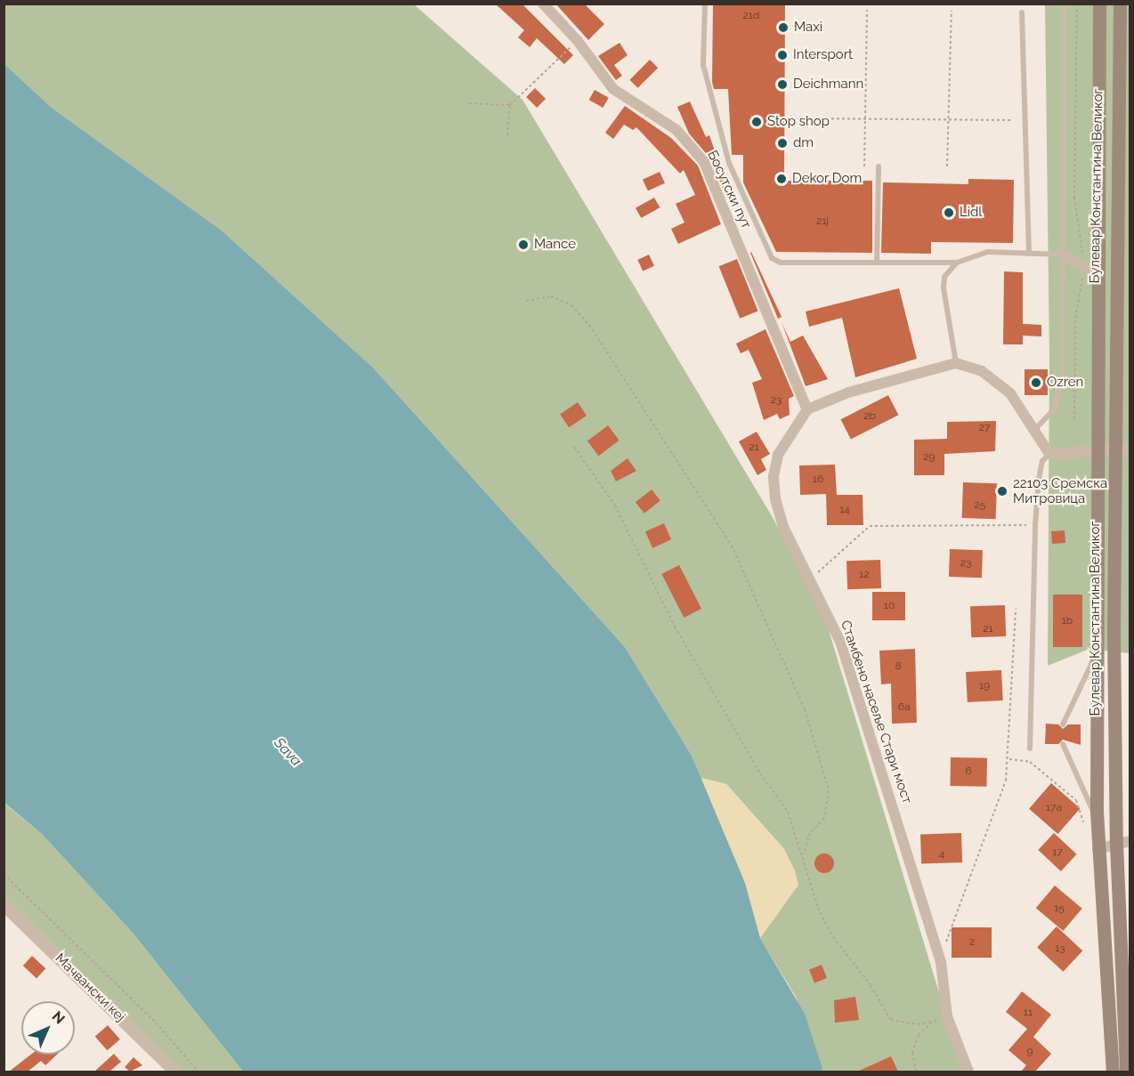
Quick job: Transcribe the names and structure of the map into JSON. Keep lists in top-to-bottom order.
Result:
{
  "streets": {
    "main road": ["Булевар Константина Великог"],
    "street": ["Босутски пут", "Стамбено насеље Стари мост", "Мачвански кеј"]
  },
  "crossings": [
    ["Босутски пут", "Стамбено насеље Стари мост"]
  ],
  "water": ["Sava"],
  "places": [
    "Maxi",
    "Intersport",
    "Deichmann",
    "Stop shop",
    "dm",
    "Dekor Dom",
    "Lidl",
    "Mance",
    "Ozren",
    "22103 Сремска Митровица"
  ],
  "house_numbers": [
    "21d",
    "21j",
    "23",
    "2b",
    "27",
    "21",
    "29",
    "16",
    "25",
    "14",
    "23",
    "12",
    "10",
    "1b",
    "21",
    "8",
    "19",
    "6a",
    "6",
    "17a",
    "17",
    "4",
    "15",
    "2",
    "13",
    "11",
    "9"
  ],
  "north": "top right"
}
